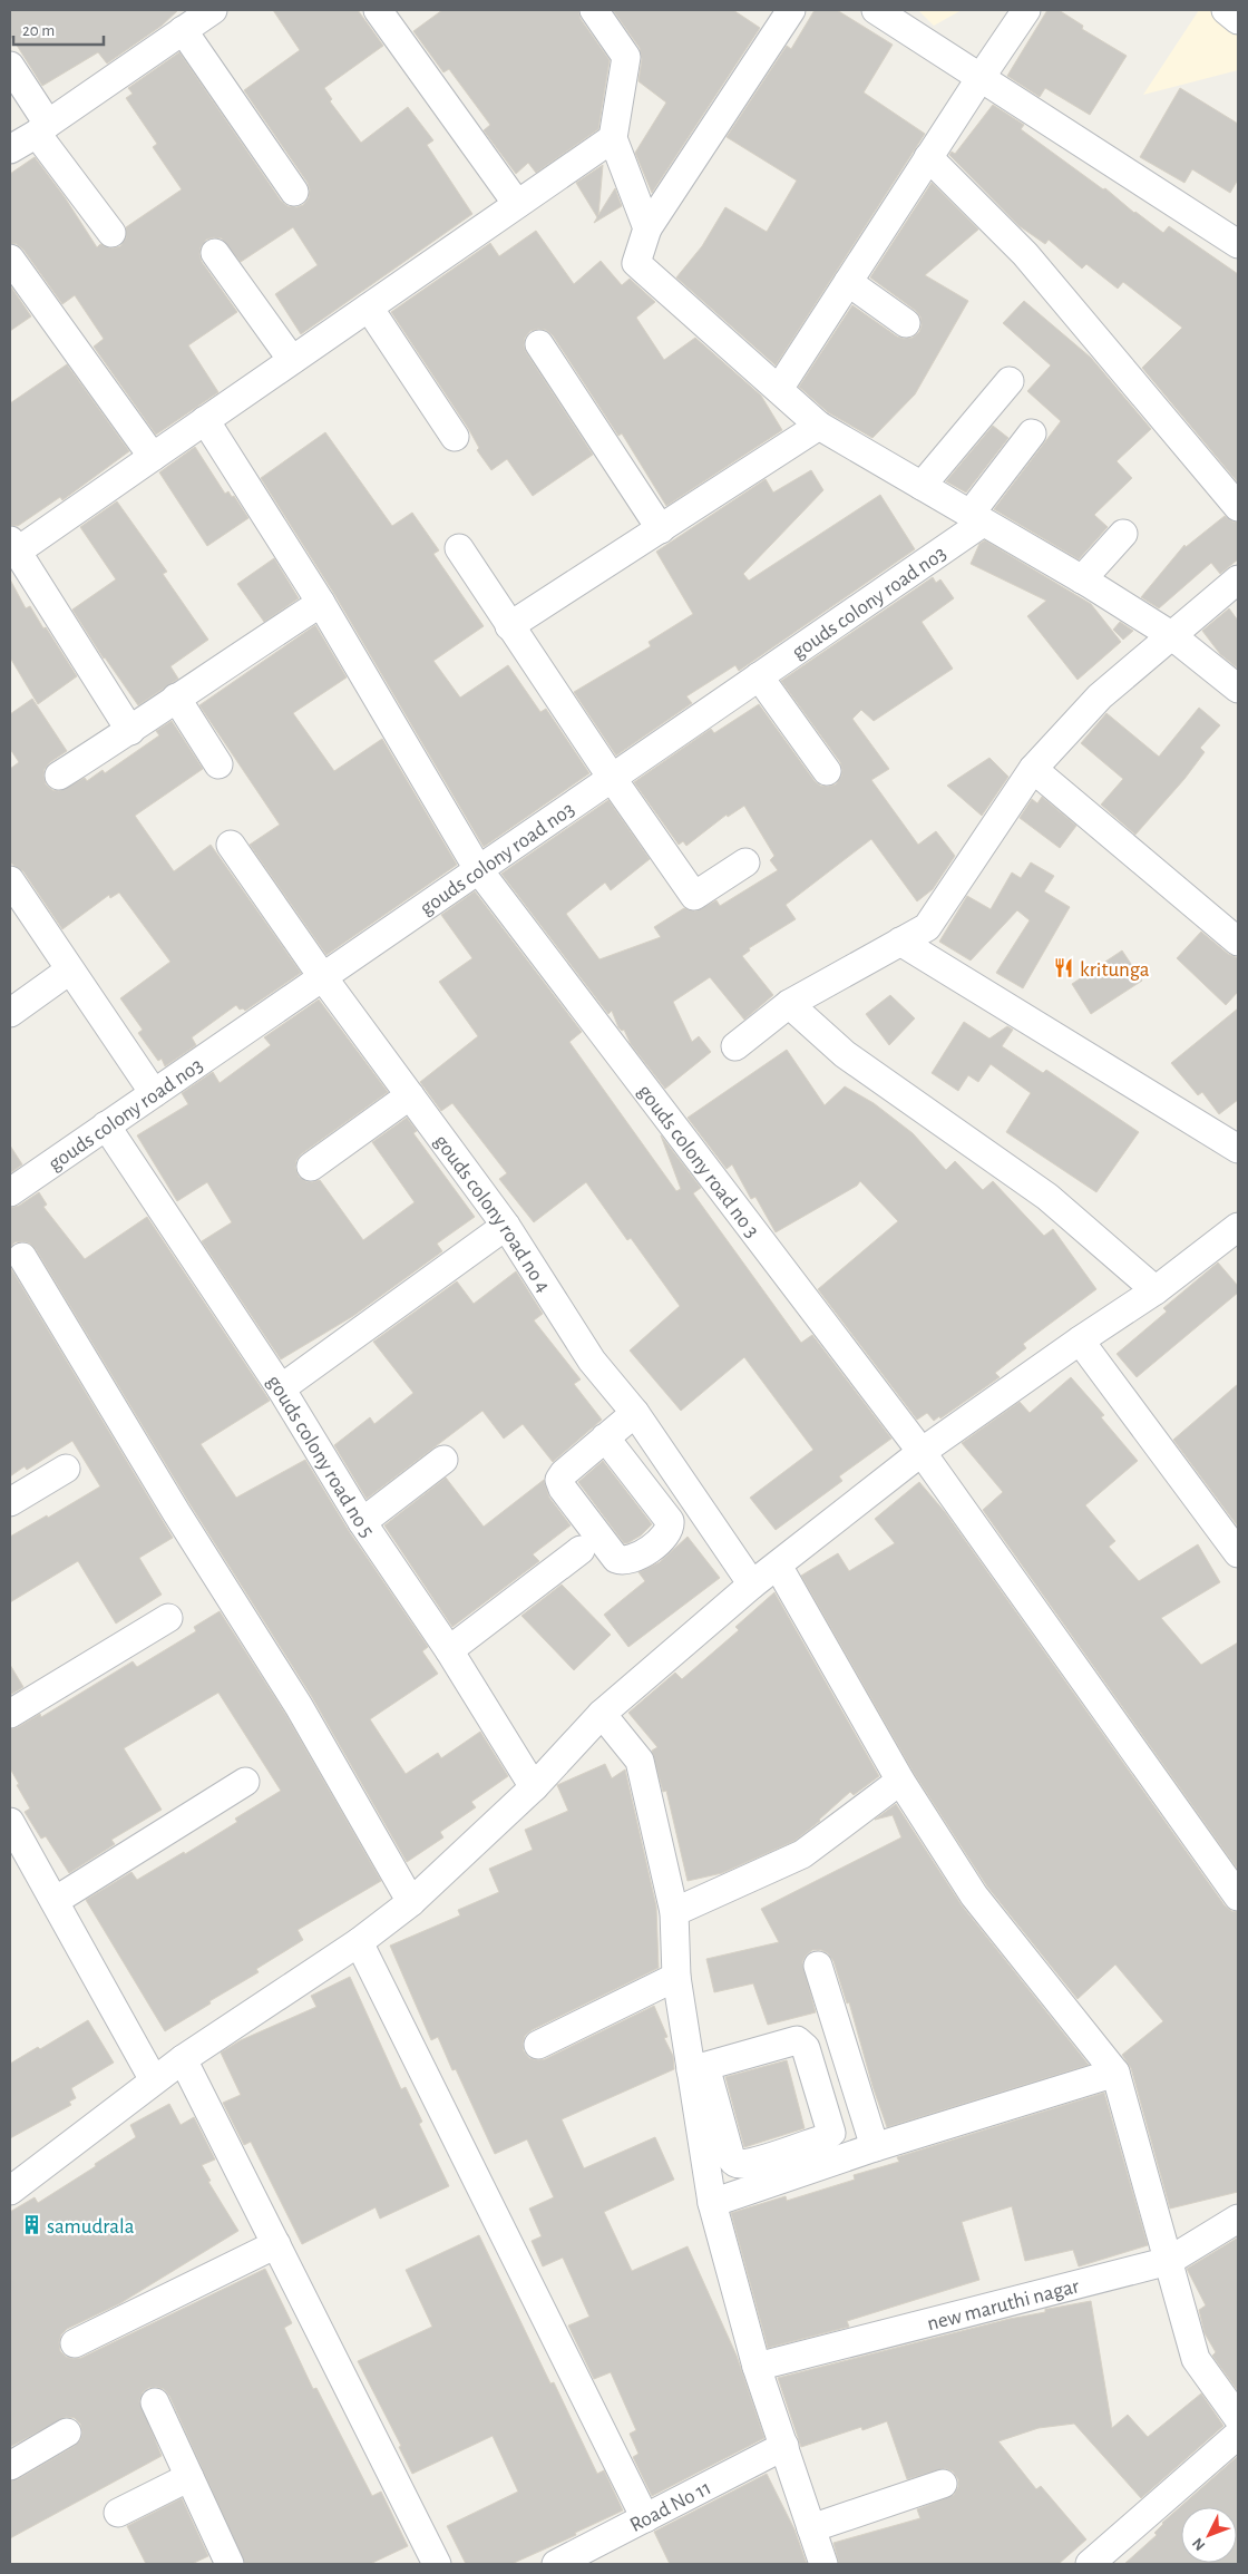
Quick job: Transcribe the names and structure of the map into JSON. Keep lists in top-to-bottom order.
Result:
{
  "streets": {
    "street": [
      "gouds colony road no3",
      "gouds colony road no 3",
      "gouds colony road no 4",
      "gouds colony road no 5",
      "new maruthi nagar",
      "Road No 11"
    ]
  },
  "crossings": [
    ["gouds colony road no3", "gouds colony road no 3"],
    ["gouds colony road no3", "gouds colony road no 4"],
    ["gouds colony road no3", "gouds colony road no 5"]
  ],
  "places": {
    "restaurant": ["kritunga"],
    "building": ["samudrala"]
  },
  "scale_bar": "20 m",
  "north": "bottom left"
}
